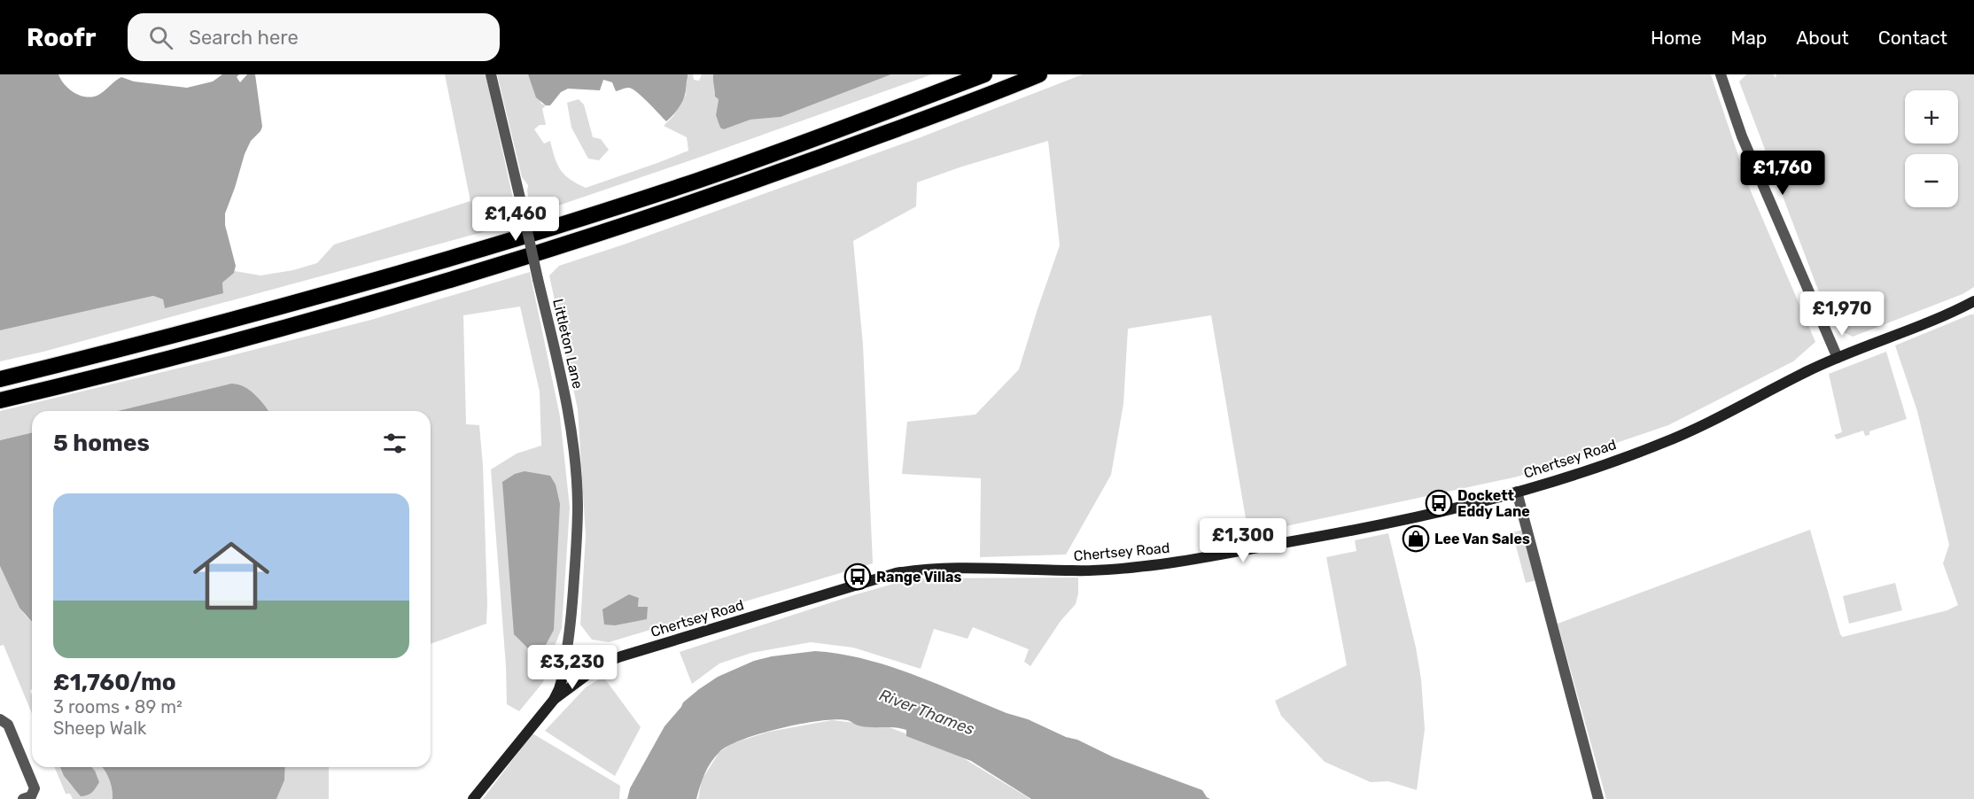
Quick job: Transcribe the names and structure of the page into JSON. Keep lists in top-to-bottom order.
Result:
{
  "streets": {
    "main road": ["Chertsey Road"],
    "street": ["Littleton Lane"]
  },
  "crossings": [
    ["Littleton Lane", "Chertsey Road"]
  ],
  "water": ["River Thames"],
  "places": {
    "bus stop": ["Dockett Eddy Lane", "Range Villas"],
    "shop": ["Lee Van Sales"]
  },
  "page": {
    "header": "Roofr",
    "search": "Search here",
    "nav": [
      "Home",
      "Map",
      "About",
      "Contact"
    ],
    "map_buttons": ["+", "−"],
    "price": [
      "£1,760",
      "£1,460",
      "£1,970",
      "£1,300",
      "£3,230"
    ],
    "heading": "5 homes",
    "list": [
      {
        "name": "£1,760/mo",
        "note": "3 rooms · 89 m² · Sheep Walk"
      }
    ]
  }
}
